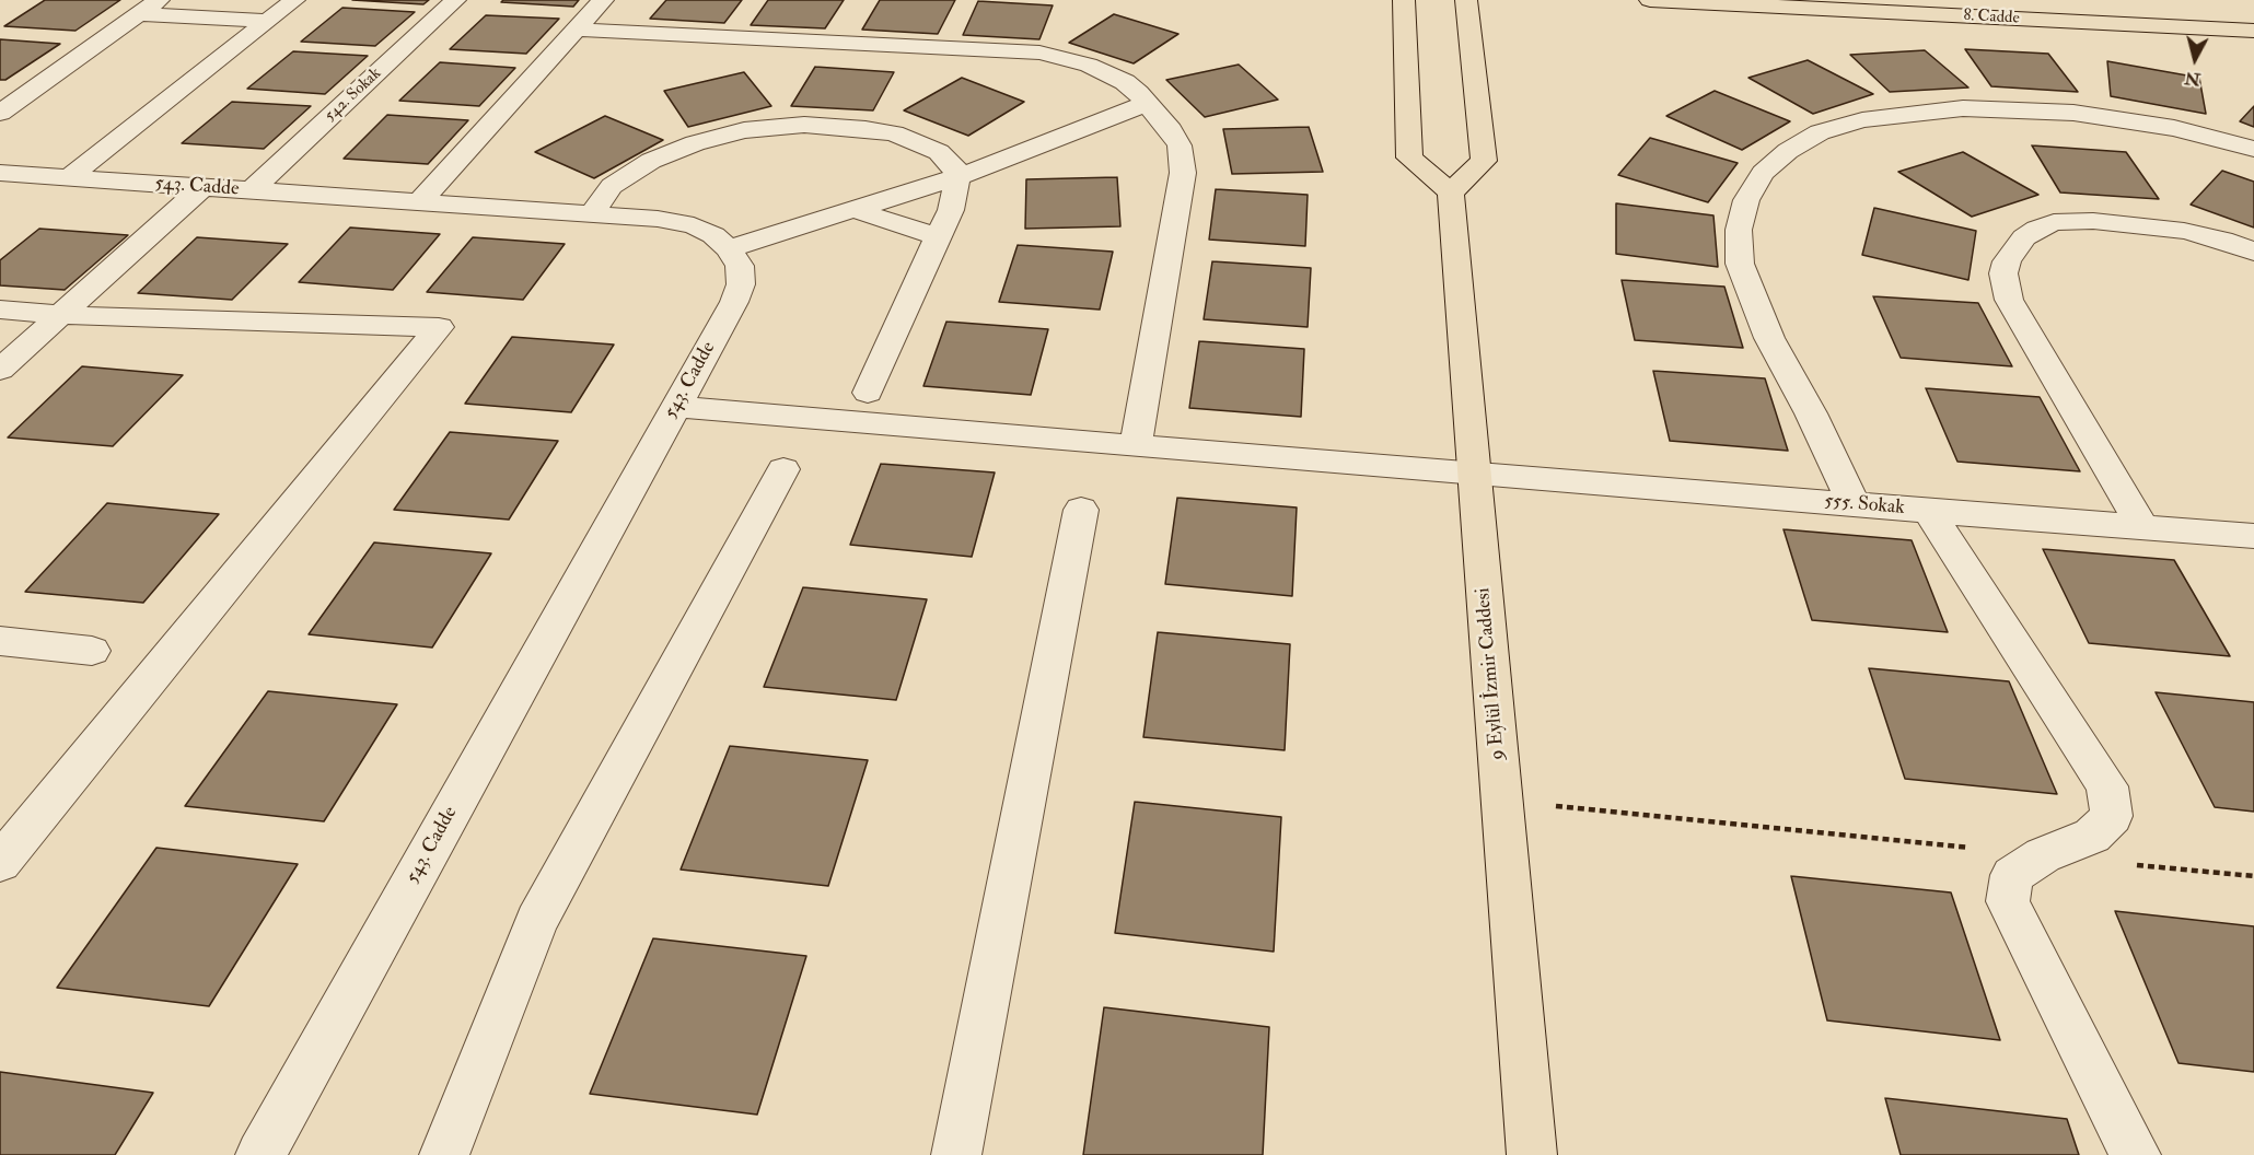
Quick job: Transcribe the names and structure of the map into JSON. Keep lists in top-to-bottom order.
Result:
{
  "streets": {
    "main road": ["8. Cadde", "9 Eylül İzmir Caddesi"],
    "street": ["542. Sokak", "543. Cadde", "555. Sokak"]
  },
  "crossings": [
    ["542. Sokak", "543. Cadde"],
    ["543. Cadde", "555. Sokak"],
    ["555. Sokak", "9 Eylül İzmir Caddesi"]
  ],
  "north": "bottom"
}
